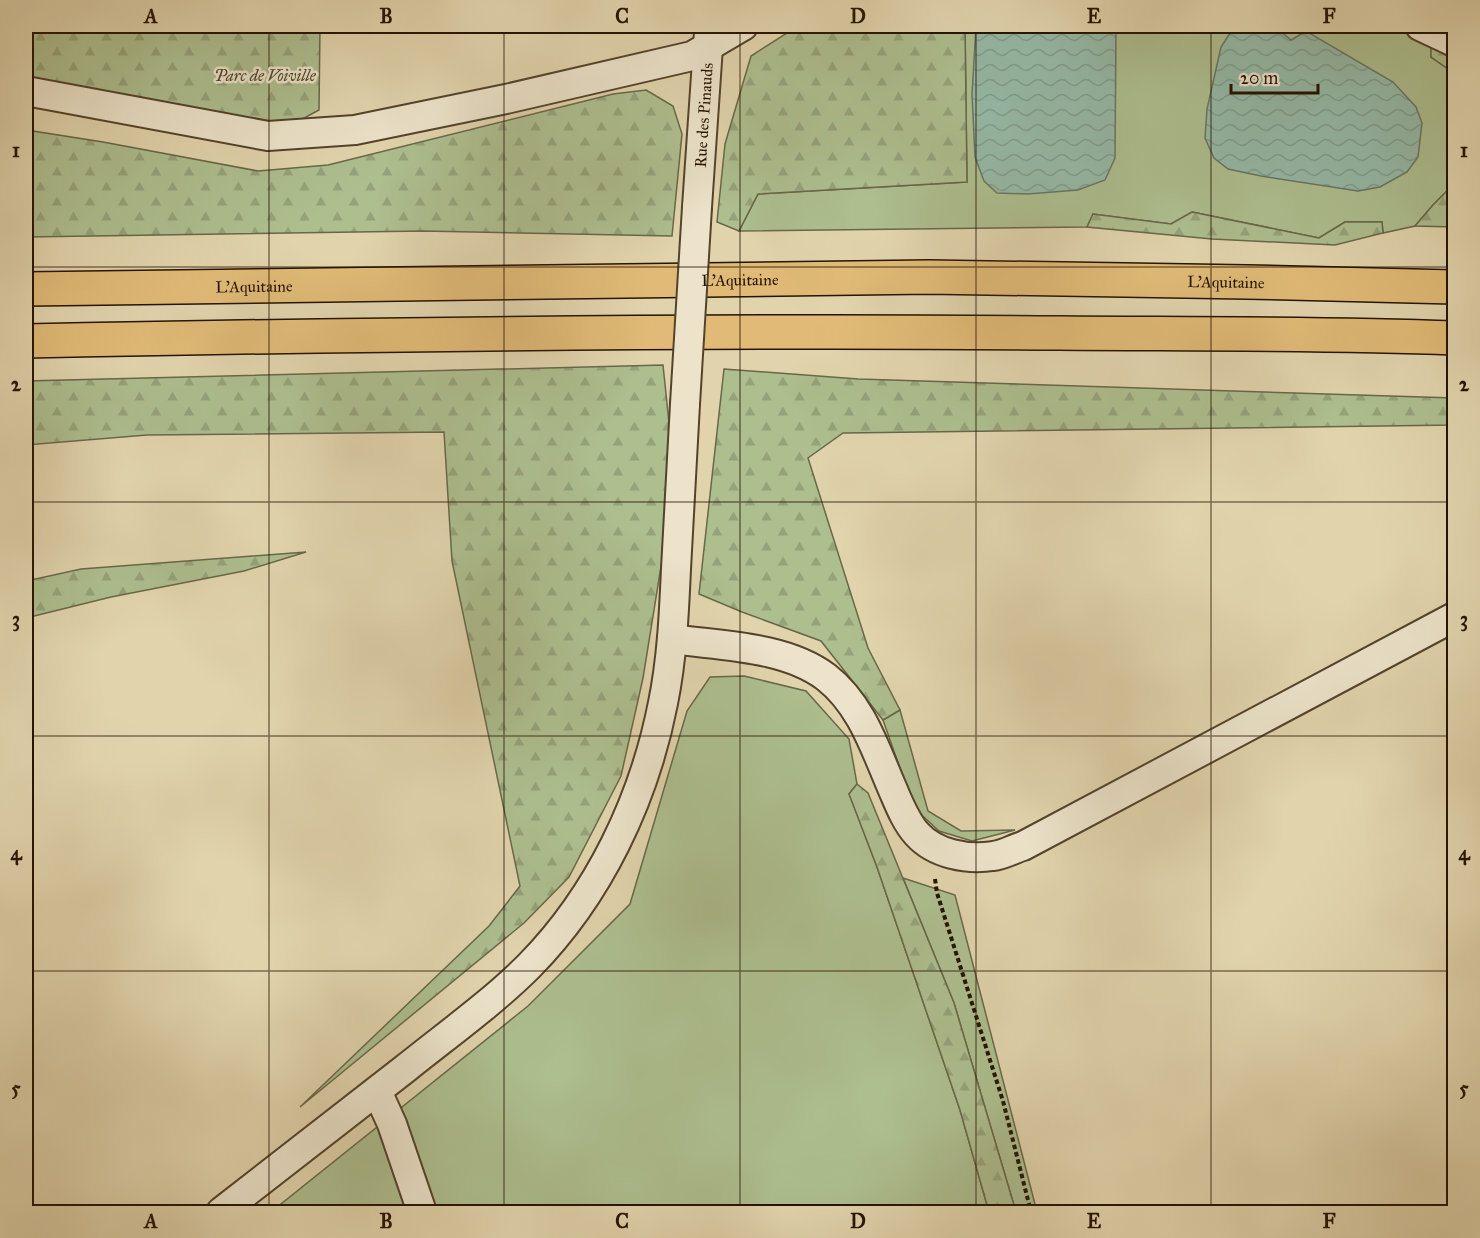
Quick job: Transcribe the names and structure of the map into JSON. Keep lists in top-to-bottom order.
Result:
{
  "streets": {
    "highway": ["L'Aquitaine"],
    "street": ["Rue des Pinauds"]
  },
  "parks": ["Parc de Voiville"],
  "scale_bar": "20 m",
  "grid": {
    "columns": [
      "A",
      "B",
      "C",
      "D",
      "E",
      "F"
    ],
    "rows": [
      "1",
      "2",
      "3",
      "4",
      "5"
    ]
  }
}
